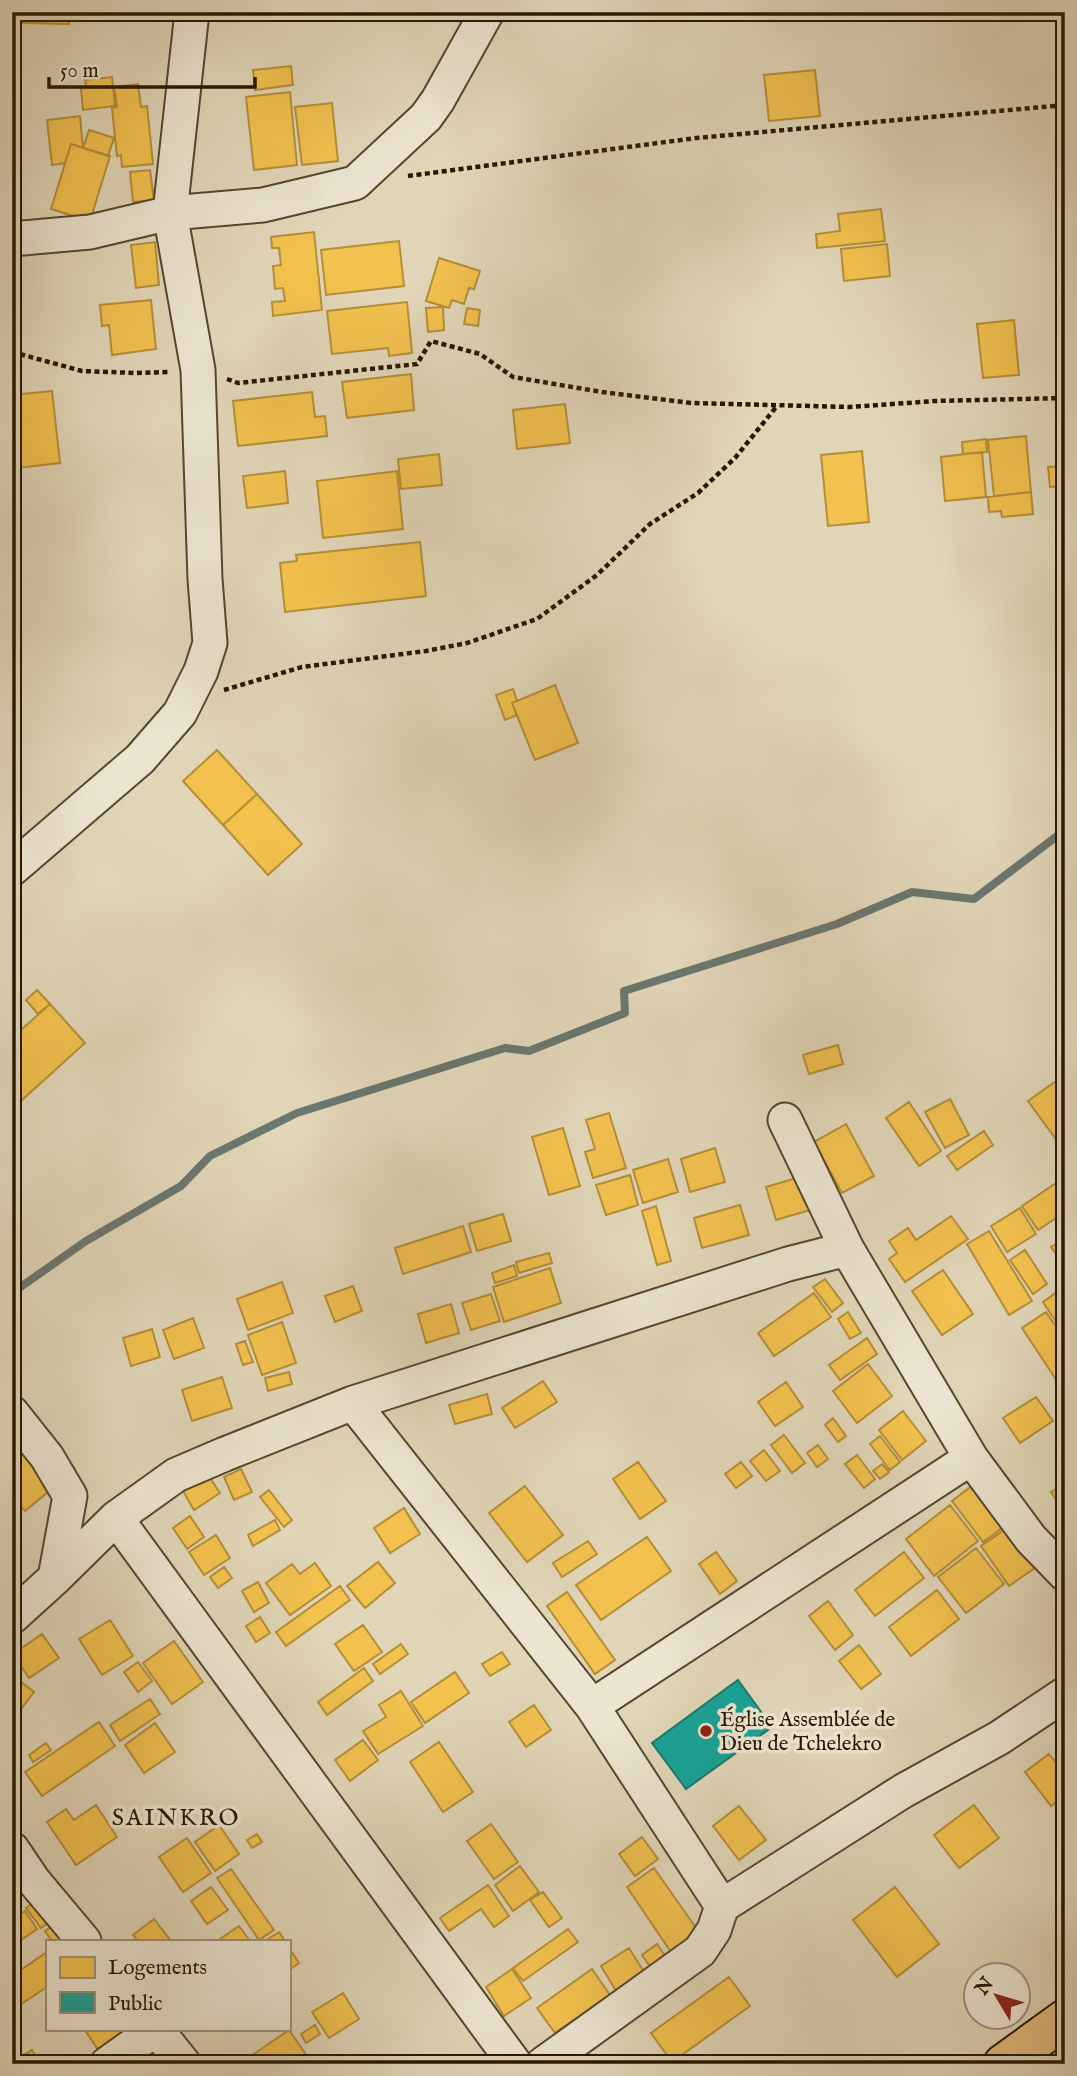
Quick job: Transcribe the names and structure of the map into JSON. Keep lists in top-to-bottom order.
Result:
{
  "districts": ["SAINKRO"],
  "places": ["Église Assemblée de Dieu de Tchelekro"],
  "legend": ["Logements", "Public"],
  "scale_bar": "50 m",
  "north": "top left"
}
